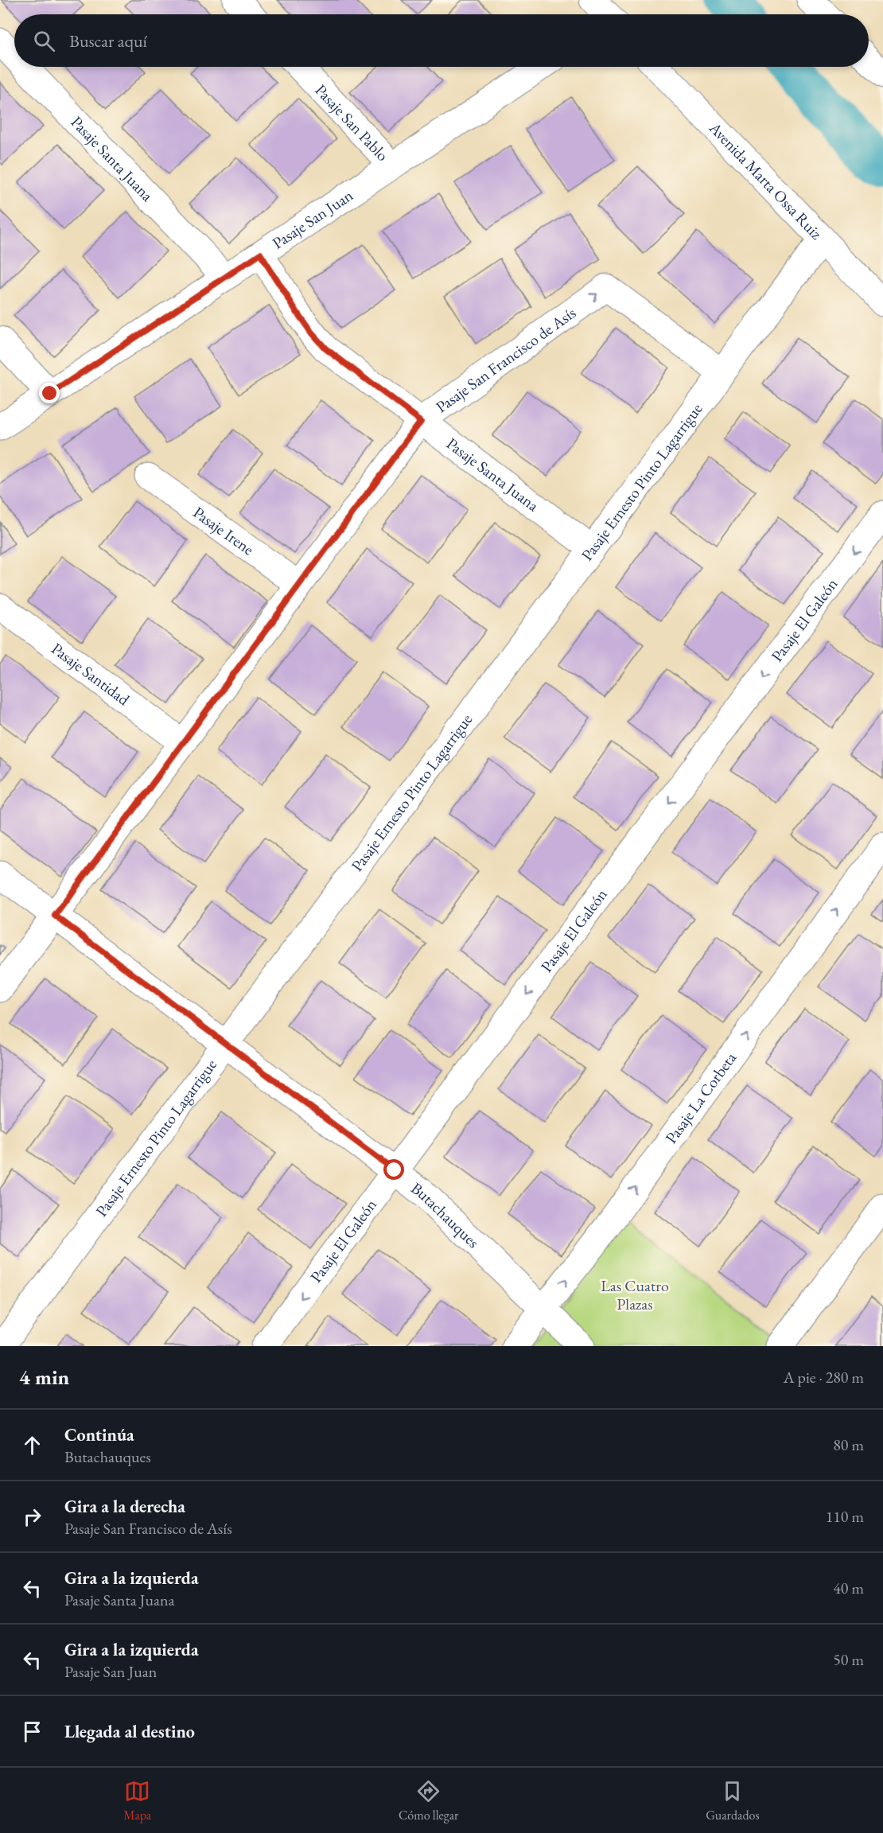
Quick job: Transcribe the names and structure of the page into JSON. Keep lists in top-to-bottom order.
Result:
{
  "streets": {
    "street": [
      "Pasaje San Pablo",
      "Pasaje Santa Juana",
      "Avenida Marta Ossa Ruiz",
      "Pasaje San Juan",
      "Pasaje San Francisco de Asís",
      "Pasaje Ernesto Pinto Lagarrigue",
      "Pasaje Irene",
      "Pasaje El Galeón",
      "Pasaje Santidad",
      "Pasaje La Corbeta",
      "Butachauques"
    ]
  },
  "crossings": [
    ["Pasaje San Pablo", "Pasaje San Juan"],
    ["Pasaje Santa Juana", "Pasaje San Juan"],
    ["Pasaje Santa Juana", "Pasaje San Francisco de Asís"],
    ["Pasaje Santa Juana", "Pasaje Ernesto Pinto Lagarrigue"],
    ["Avenida Marta Ossa Ruiz", "Pasaje Ernesto Pinto Lagarrigue"],
    ["Pasaje San Francisco de Asís", "Pasaje Ernesto Pinto Lagarrigue"],
    ["Pasaje San Francisco de Asís", "Pasaje Irene"],
    ["Pasaje San Francisco de Asís", "Pasaje Santidad"],
    ["Pasaje San Francisco de Asís", "Butachauques"],
    ["Pasaje Ernesto Pinto Lagarrigue", "Butachauques"],
    ["Pasaje El Galeón", "Butachauques"],
    ["Pasaje La Corbeta", "Butachauques"]
  ],
  "one_way": ["Pasaje El Galeón"],
  "parks": ["Las Cuatro Plazas"],
  "page": {
    "search": "Buscar aquí",
    "heading": ["4 min", "A pie · 280 m"],
    "list": [
      ["Continúa", "Butachauques", "80 m"],
      ["Gira a la derecha", "Pasaje San Francisco de Asís", "110 m"],
      ["Gira a la izquierda", "Pasaje Santa Juana", "40 m"],
      ["Gira a la izquierda", "Pasaje San Juan", "50 m"],
      "Llegada al destino"
    ],
    "nav": ["Mapa", "Cómo llegar", "Guardados"]
  }
}
